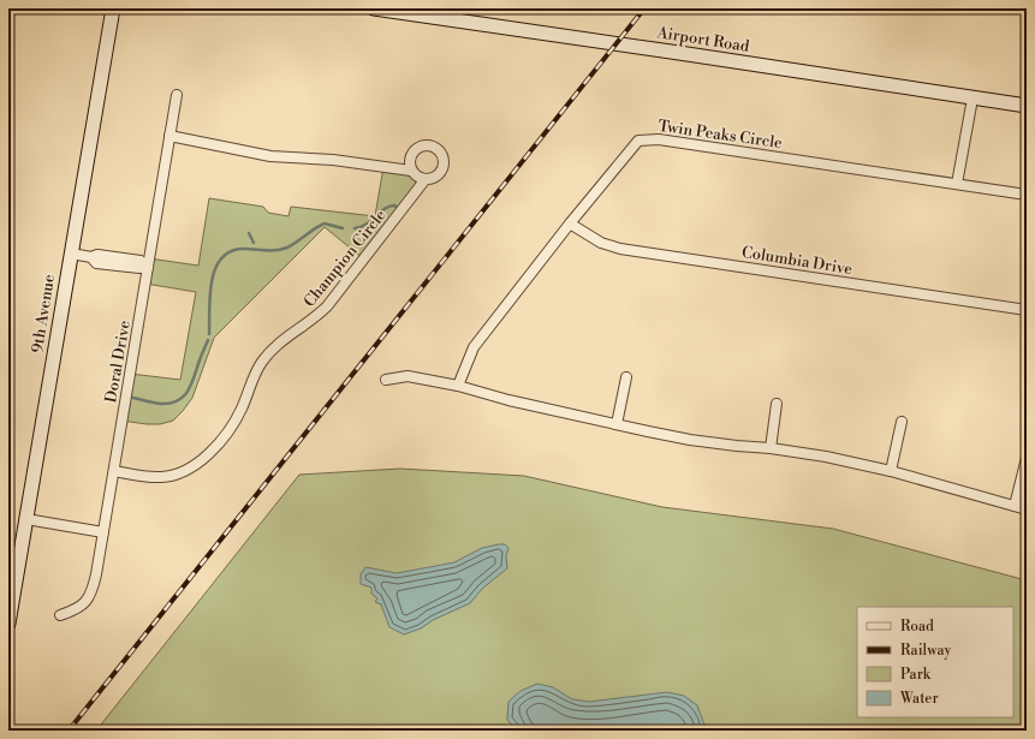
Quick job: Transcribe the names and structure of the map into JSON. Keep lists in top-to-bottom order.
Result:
{
  "streets": {
    "main road": ["Airport Road", "9th Avenue"],
    "street": [
      "Twin Peaks Circle",
      "Champion Circle",
      "Columbia Drive",
      "Doral Drive"
    ]
  },
  "crossings": [
    ["Twin Peaks Circle", "Columbia Drive"],
    ["Champion Circle", "Doral Drive"]
  ],
  "legend": [
    "Road",
    "Railway",
    "Park",
    "Water"
  ]
}
